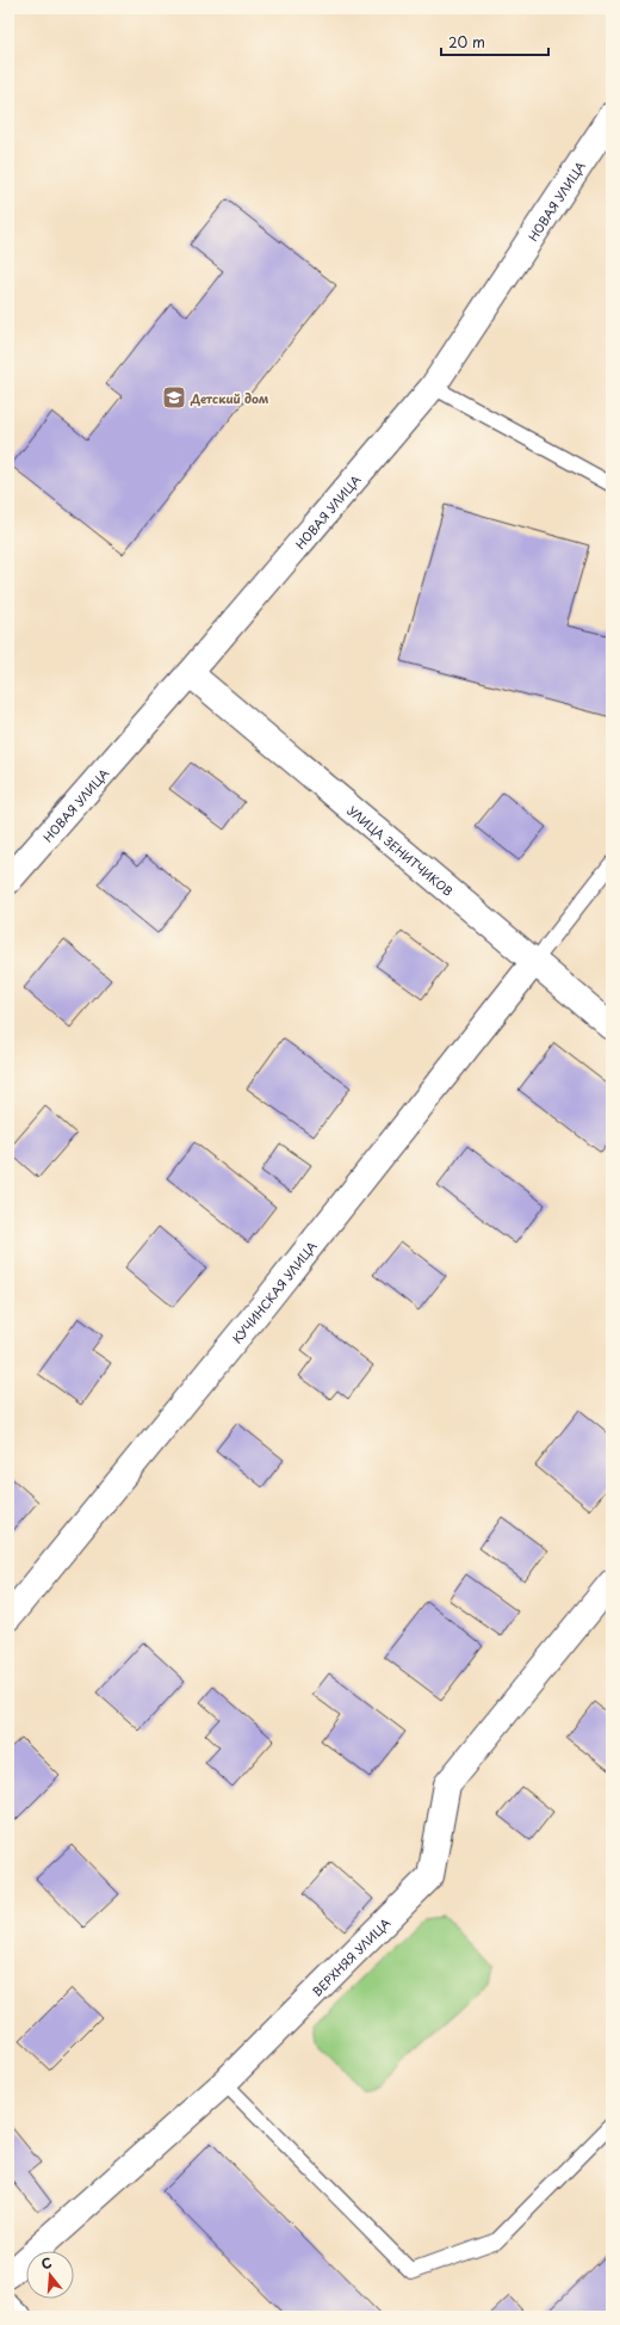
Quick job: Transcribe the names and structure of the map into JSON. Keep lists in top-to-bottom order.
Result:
{
  "streets": {
    "main road": [
      "НОВАЯ УЛИЦА",
      "УЛИЦА ЗЕНИТЧИКОВ",
      "КУЧИНСКАЯ УЛИЦА",
      "ВЕРХНЯЯ УЛИЦА"
    ]
  },
  "crossings": [
    ["НОВАЯ УЛИЦА", "УЛИЦА ЗЕНИТЧИКОВ"],
    ["УЛИЦА ЗЕНИТЧИКОВ", "КУЧИНСКАЯ УЛИЦА"]
  ],
  "places": {
    "school or university": ["Детский дом"]
  },
  "scale_bar": "20 m",
  "north": "top"
}
